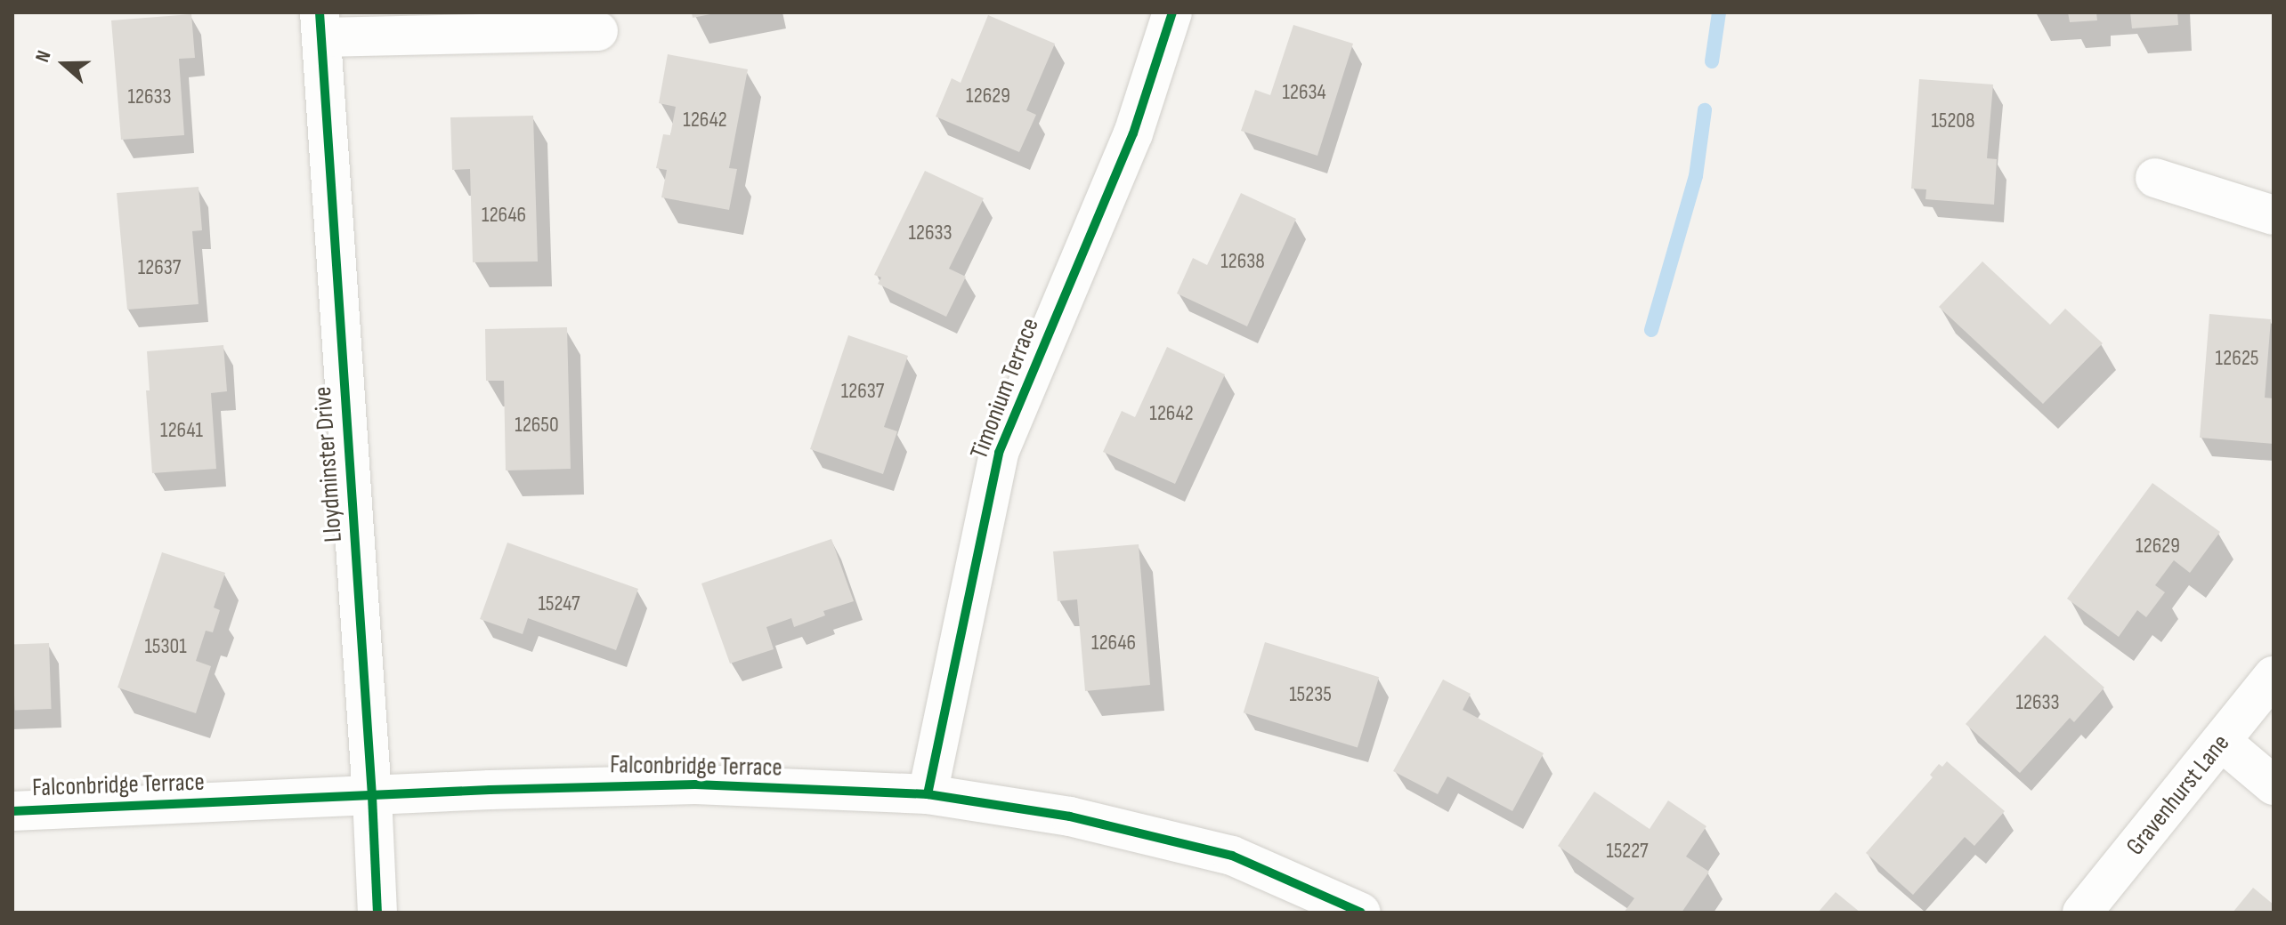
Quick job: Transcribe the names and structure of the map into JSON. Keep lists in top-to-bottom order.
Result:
{
  "streets": {
    "street": [
      "Timonium Terrace",
      "Lloydminster Drive",
      "Falconbridge Terrace",
      "Gravenhurst Lane"
    ]
  },
  "crossings": [
    ["Timonium Terrace", "Falconbridge Terrace"],
    ["Lloydminster Drive", "Falconbridge Terrace"]
  ],
  "house_numbers": [
    "12634",
    "12629",
    "12633",
    "12642",
    "15208",
    "12646",
    "12633",
    "12638",
    "12637",
    "12625",
    "12637",
    "12642",
    "12650",
    "12641",
    "12629",
    "15247",
    "12646",
    "15301",
    "15235",
    "12633",
    "15227"
  ],
  "north": "left"
}
